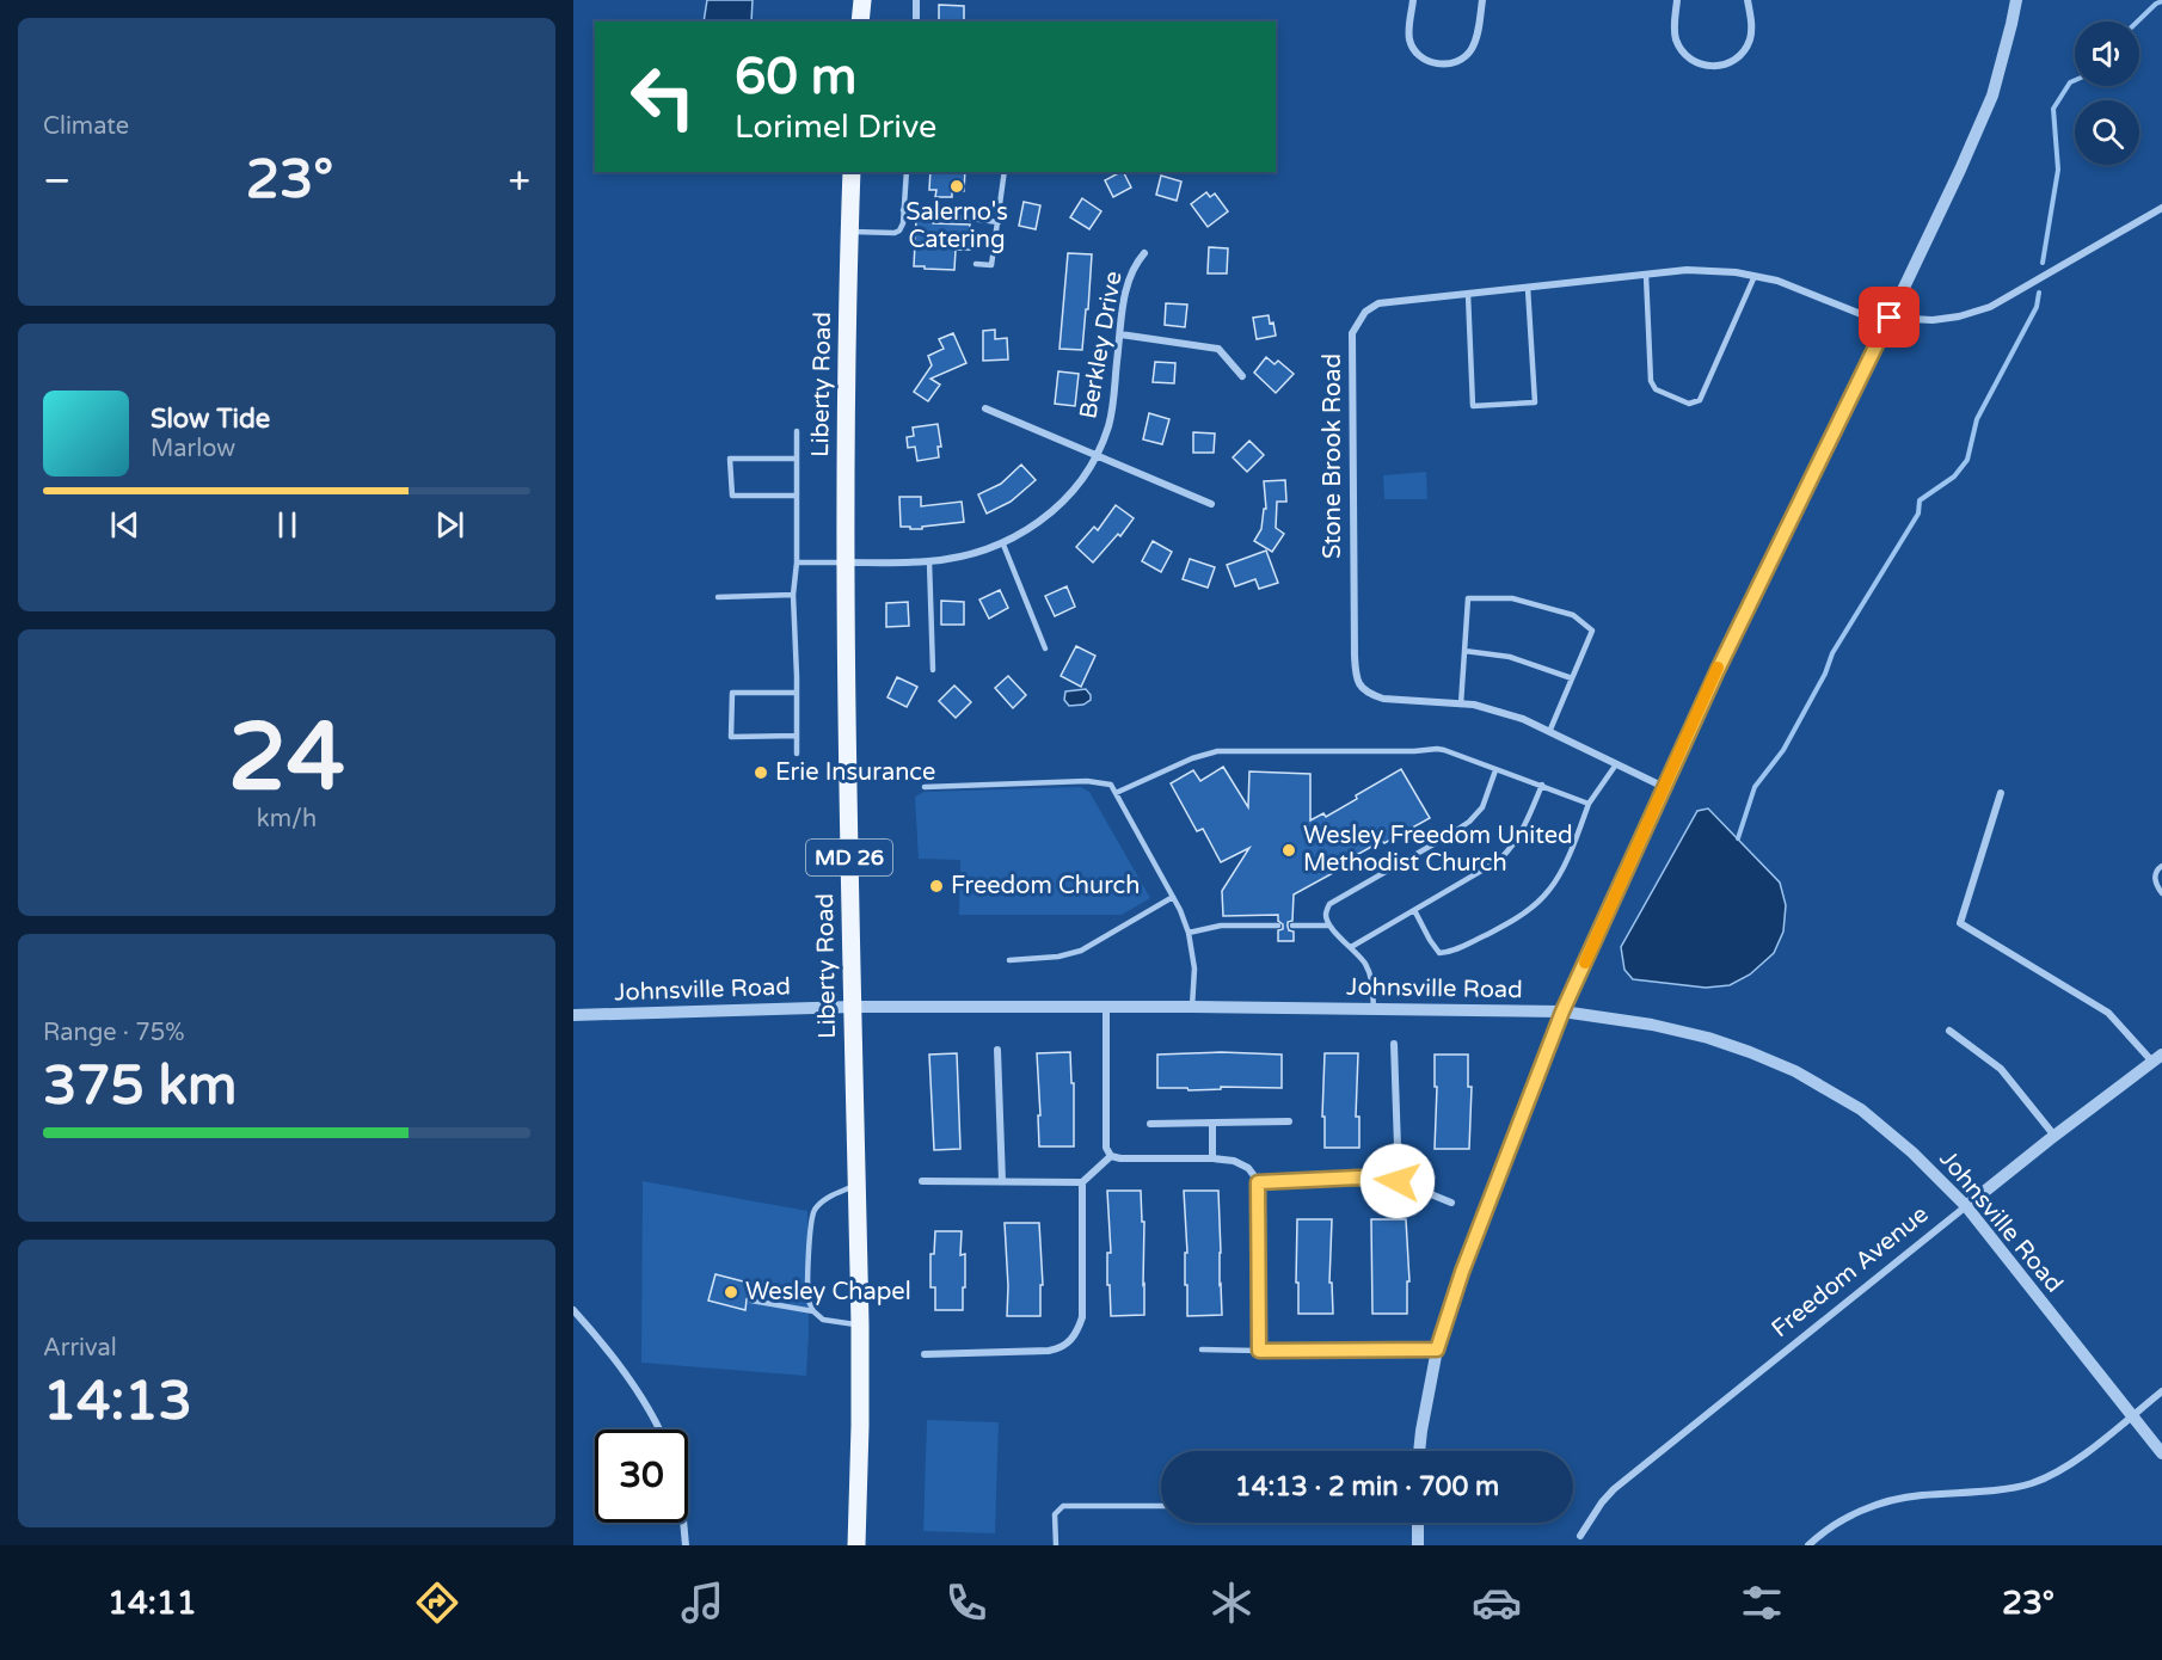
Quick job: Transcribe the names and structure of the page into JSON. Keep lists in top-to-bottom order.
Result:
{
  "streets": {
    "main road": ["Liberty Road", "MD 26"],
    "street": [
      "Berkley Drive",
      "Stone Brook Road",
      "Johnsville Road",
      "Freedom Avenue"
    ]
  },
  "crossings": [
    ["Berkley Drive", "Liberty Road"],
    ["Liberty Road", "Johnsville Road"],
    ["Johnsville Road", "Freedom Avenue"]
  ],
  "places": [
    "Salerno's Catering",
    "Erie Insurance",
    "Wesley Freedom United Methodist Church",
    "Freedom Church",
    "Wesley Chapel"
  ],
  "page": {
    "tile": [
      "Climate",
      ["24", "km/h"],
      ["Range · 75%", "375 km"],
      ["Arrival", "14:13"]
    ],
    "turn": ["60 m", "Lorimel Drive"],
    "heat": ["−", "23°", "+"],
    "song": ["Slow Tide", "Marlow"],
    "limit": "30",
    "trip": "14:13 · 2 min · 700 m",
    "tabs": ["14:11", "23°"]
  }
}
